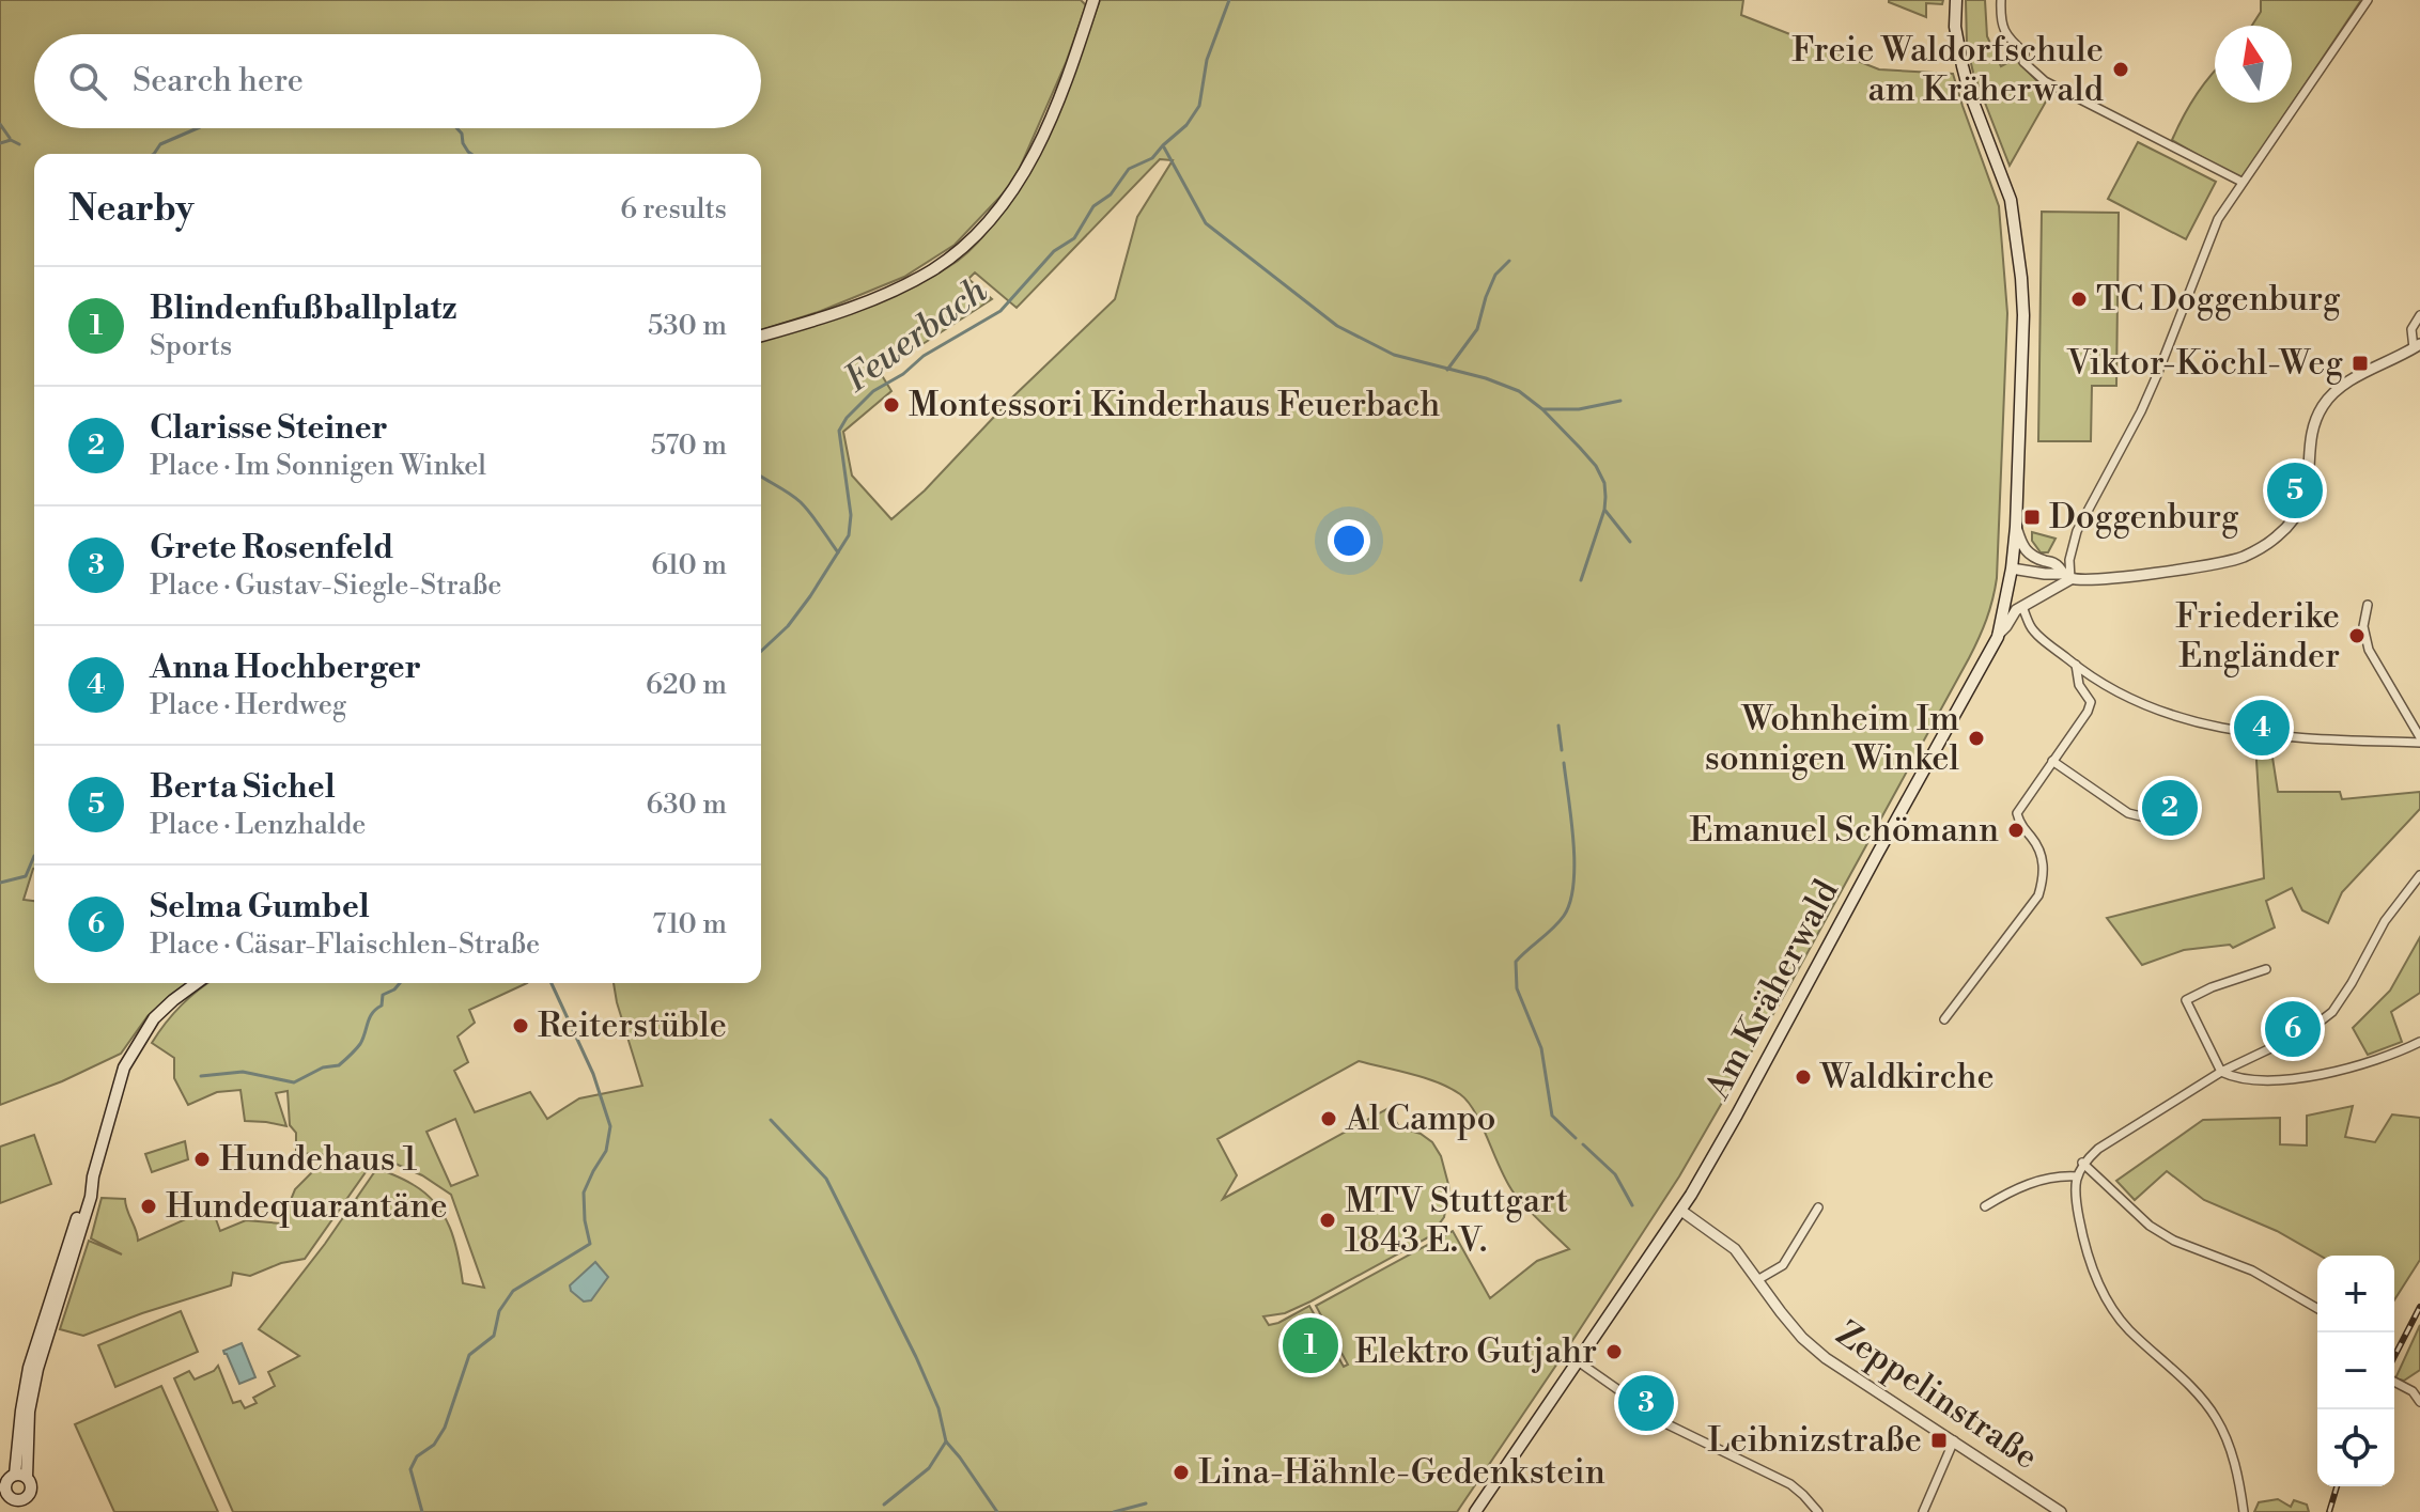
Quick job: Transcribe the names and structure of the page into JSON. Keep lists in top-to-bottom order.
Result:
{
  "streets": {
    "main road": ["Am Kräherwald"],
    "street": ["Zeppelinstraße"]
  },
  "crossings": [
    ["Am Kräherwald", "Zeppelinstraße"]
  ],
  "water": ["Feuerbach"],
  "places": {
    "other": [
      "Freie Waldorfschule am Kräherwald",
      "TC Doggenburg",
      "Montessori Kinderhaus Feuerbach",
      "Friederike Engländer",
      "Wohnheim Im sonnigen Winkel",
      "Emanuel Schömann",
      "Reiterstüble",
      "Waldkirche",
      "Al Campo",
      "Hundehaus 1",
      "Hundequarantäne",
      "MTV Stuttgart 1843 E.V.",
      "Elektro Gutjahr",
      "Lina-Hähnle-Gedenkstein"
    ],
    "transit": ["Viktor-Köchl-Weg", "Doggenburg", "Leibnizstraße"]
  },
  "north": "top",
  "page": {
    "search": "Search here",
    "heading": ["Nearby", "6 results"],
    "list": [
      {
        "mark": "1",
        "name": "Blindenfußballplatz",
        "note": "Sports",
        "value": "530 m"
      },
      {
        "mark": "2",
        "name": "Clarisse Steiner",
        "note": "Place · Im Sonnigen Winkel",
        "value": "570 m"
      },
      {
        "mark": "3",
        "name": "Grete Rosenfeld",
        "note": "Place · Gustav-Siegle-Straße",
        "value": "610 m"
      },
      {
        "mark": "4",
        "name": "Anna Hochberger",
        "note": "Place · Herdweg",
        "value": "620 m"
      },
      {
        "mark": "5",
        "name": "Berta Sichel",
        "note": "Place · Lenzhalde",
        "value": "630 m"
      },
      {
        "mark": "6",
        "name": "Selma Gumbel",
        "note": "Place · Cäsar-Flaischlen-Straße",
        "value": "710 m"
      }
    ],
    "pins": [
      "5",
      "4",
      "2",
      "6",
      "1",
      "3"
    ],
    "map_buttons": ["+", "−"]
  }
}
